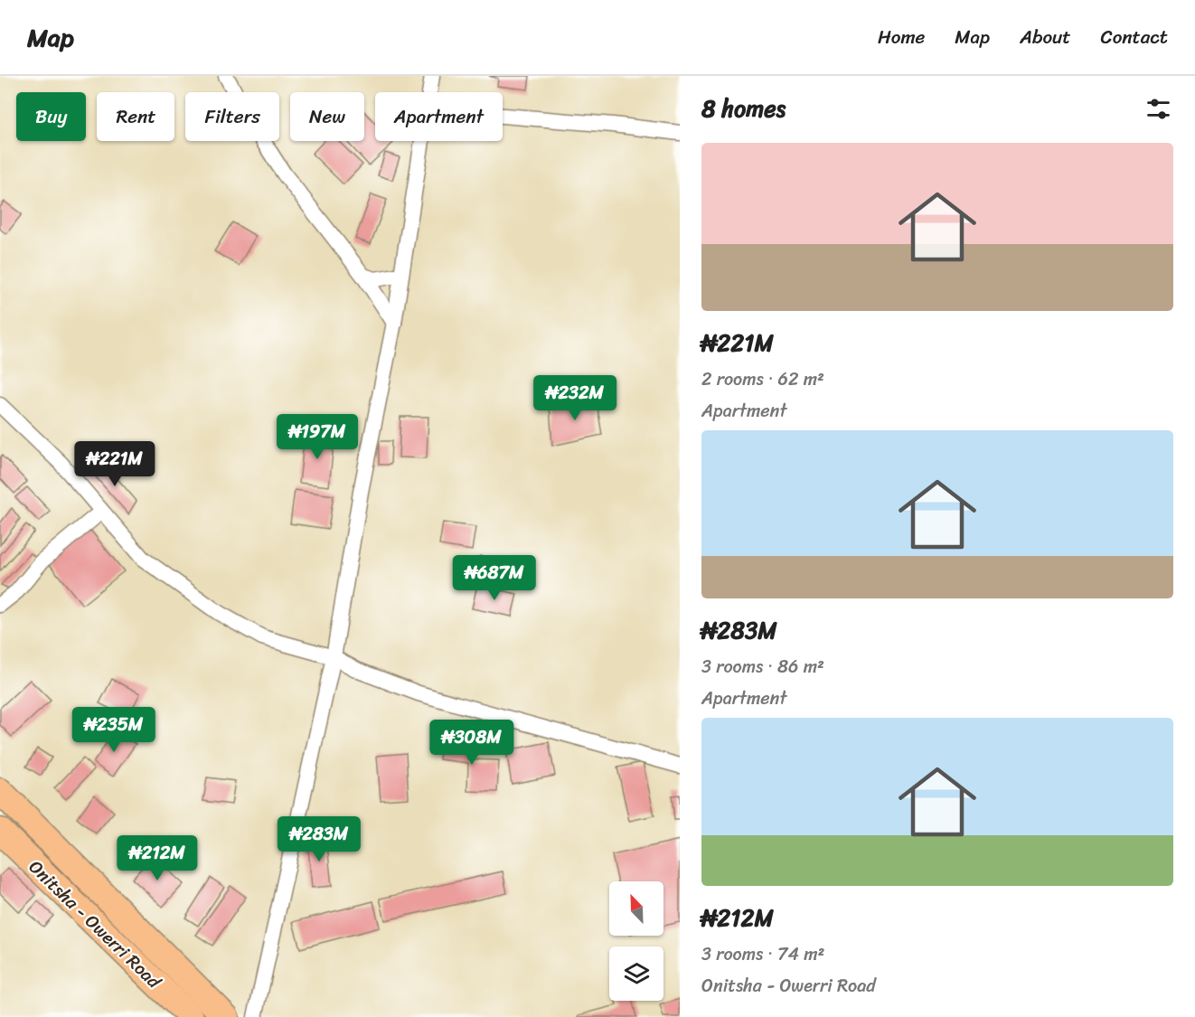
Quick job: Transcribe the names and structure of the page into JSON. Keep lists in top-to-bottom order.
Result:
{
  "streets": {
    "highway": ["Onitsha - Owerri Road"]
  },
  "north": "top left",
  "page": {
    "header": "Map",
    "nav": [
      "Home",
      "Map",
      "About",
      "Contact"
    ],
    "heading": "8 homes",
    "chip": [
      "Buy",
      "Rent",
      "Filters",
      "New",
      "Apartment"
    ],
    "list": [
      {
        "name": "₦221M",
        "note": "2 rooms · 62 m² · Apartment"
      },
      {
        "name": "₦283M",
        "note": "3 rooms · 86 m² · Apartment"
      },
      {
        "name": "₦212M",
        "note": "3 rooms · 74 m² · Onitsha - Owerri Road"
      }
    ],
    "price": [
      "₦232M",
      "₦197M",
      "₦221M",
      "₦687M",
      "₦235M",
      "₦308M",
      "₦283M",
      "₦212M"
    ]
  }
}
